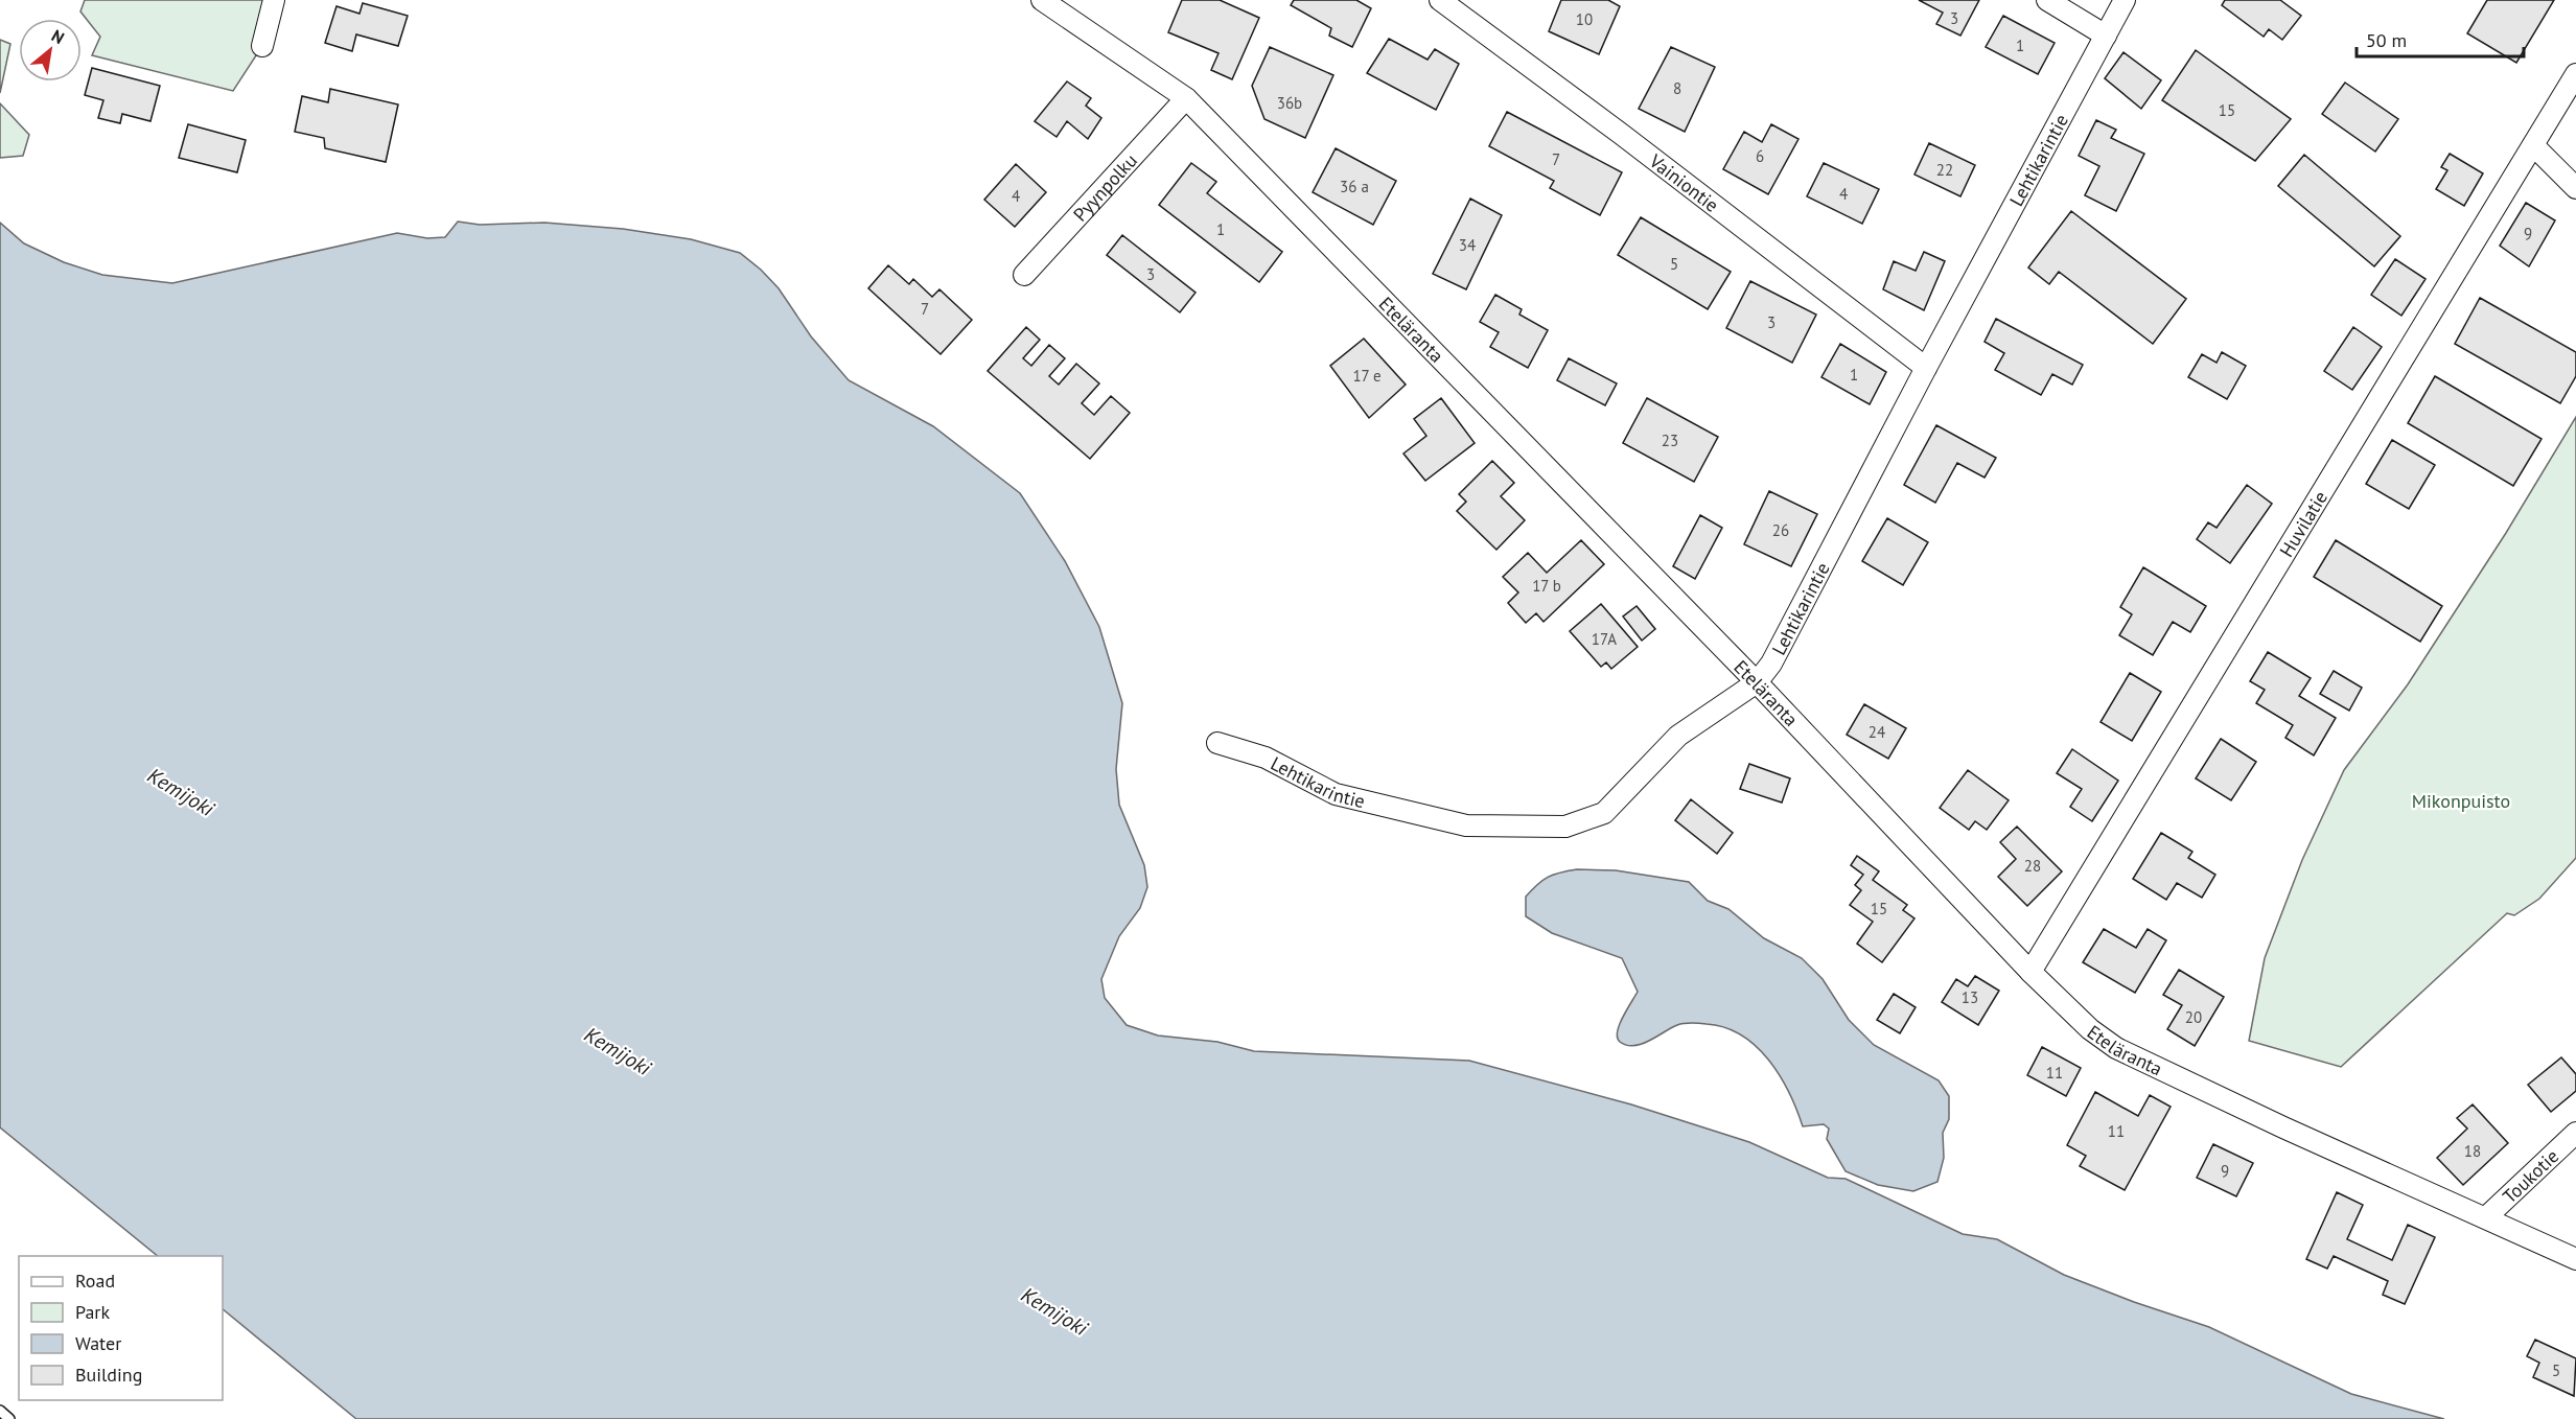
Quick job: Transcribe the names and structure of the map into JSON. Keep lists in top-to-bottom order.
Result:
{
  "streets": {
    "street": [
      "Lehtikarintie",
      "Vainiontie",
      "Pyynpolku",
      "Eteläranta",
      "Huvilatie",
      "Toukotie"
    ]
  },
  "crossings": [
    ["Lehtikarintie", "Vainiontie"],
    ["Lehtikarintie", "Eteläranta"],
    ["Pyynpolku", "Eteläranta"],
    ["Eteläranta", "Huvilatie"],
    ["Eteläranta", "Toukotie"]
  ],
  "water": ["Kemijoki"],
  "parks": ["Mikonpuisto"],
  "house_numbers": [
    "3",
    "10",
    "1",
    "8",
    "36b",
    "15",
    "6",
    "7",
    "22",
    "36 a",
    "4",
    "4",
    "1",
    "9",
    "34",
    "5",
    "3",
    "7",
    "3",
    "1",
    "17 e",
    "23",
    "26",
    "17 b",
    "17A",
    "24",
    "28",
    "15",
    "13",
    "20",
    "11",
    "11",
    "18",
    "9",
    "5"
  ],
  "legend": [
    "Road",
    "Park",
    "Water",
    "Building"
  ],
  "scale_bar": "50 m",
  "north": "top right"
}
